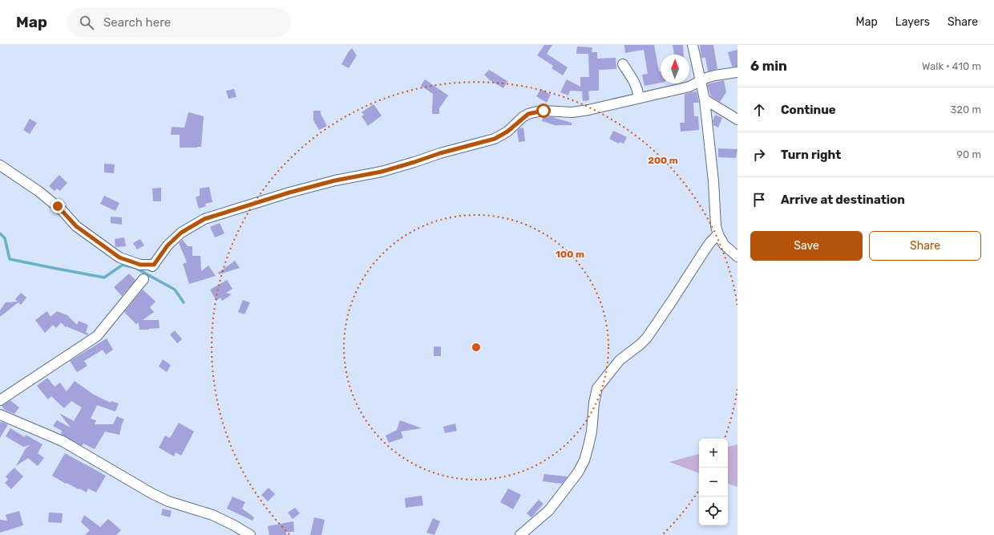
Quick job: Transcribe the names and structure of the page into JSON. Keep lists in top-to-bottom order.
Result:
{
  "north": "top",
  "page": {
    "header": "Map",
    "search": "Search here",
    "nav": ["Map", "Layers", "Share"],
    "heading": ["6 min", "Walk · 410 m"],
    "list": [
      ["Continue", "320 m"],
      ["Turn right", "90 m"],
      "Arrive at destination"
    ],
    "buttons": ["Save", "Share"],
    "map_buttons": ["+", "−"]
  },
  "rings": ["200 m", "100 m"]
}
